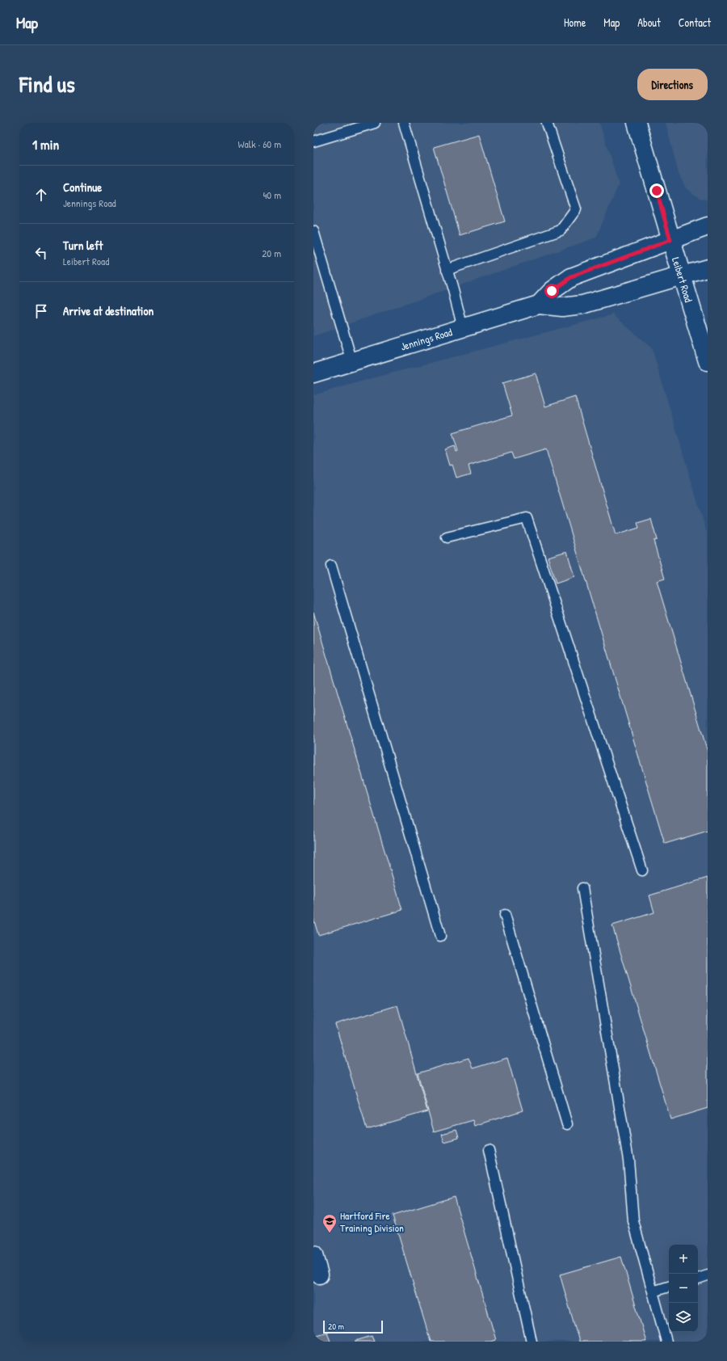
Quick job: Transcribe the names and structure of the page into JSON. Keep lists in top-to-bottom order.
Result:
{
  "streets": {
    "street": ["Leibert Road", "Jennings Road"]
  },
  "crossings": [
    ["Leibert Road", "Jennings Road"]
  ],
  "places": {
    "school or university": ["Hartford Fire Training Division"]
  },
  "scale_bar": "20 m",
  "page": {
    "header": "Map",
    "nav": [
      "Home",
      "Map",
      "About",
      "Contact"
    ],
    "title": "Find us",
    "buttons": "Directions",
    "heading": ["1 min", "Walk · 60 m"],
    "list": [
      ["Continue", "Jennings Road", "40 m"],
      ["Turn left", "Leibert Road", "20 m"],
      "Arrive at destination"
    ],
    "map_buttons": ["+", "−"],
    "scale": "20 m"
  }
}
